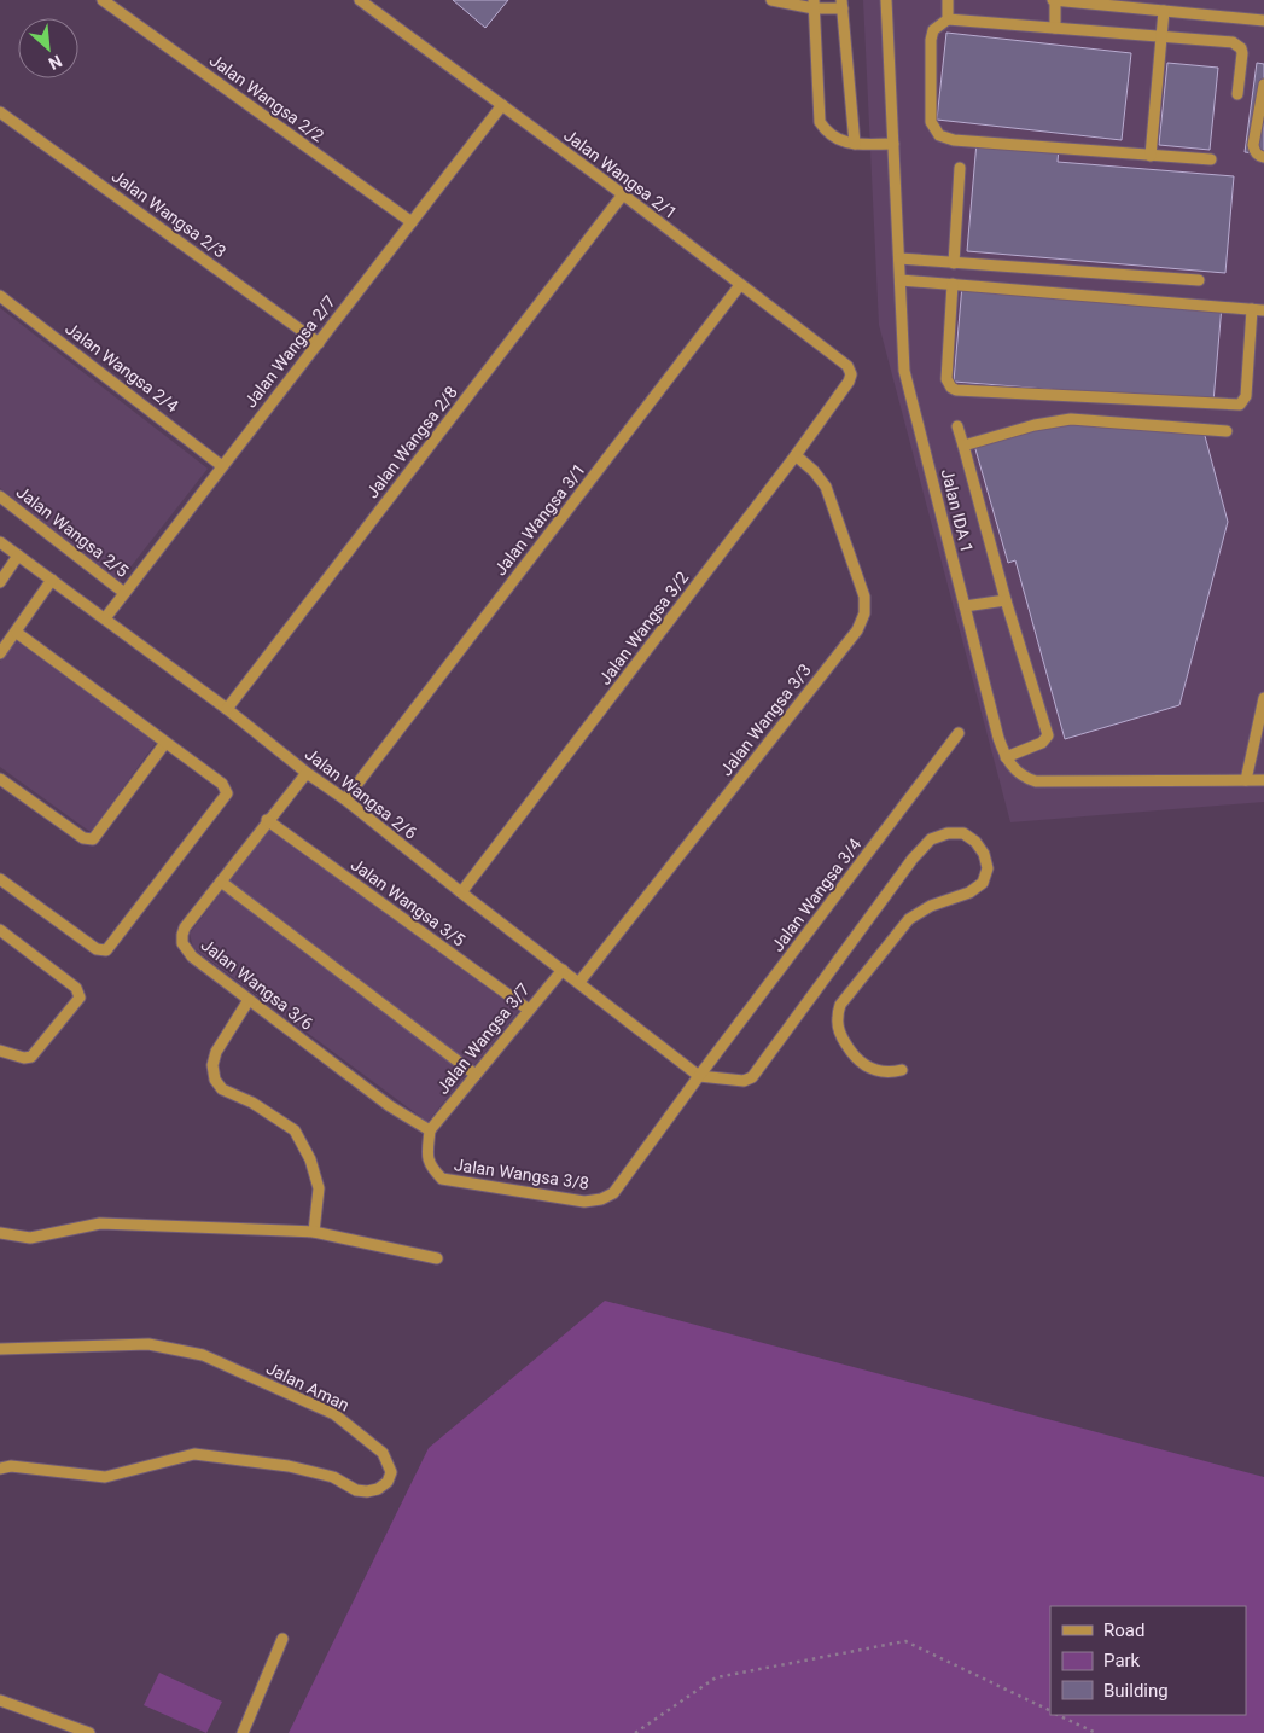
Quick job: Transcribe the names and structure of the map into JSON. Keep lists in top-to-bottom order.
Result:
{
  "streets": {
    "street": [
      "Jalan Wangsa 2/2",
      "Jalan Wangsa 2/1",
      "Jalan Wangsa 2/3",
      "Jalan Wangsa 2/7",
      "Jalan Wangsa 2/4",
      "Jalan Wangsa 2/8",
      "Jalan IDA 1",
      "Jalan Wangsa 3/1",
      "Jalan Wangsa 2/5",
      "Jalan Wangsa 3/2",
      "Jalan Wangsa 3/3",
      "Jalan Wangsa 2/6",
      "Jalan Wangsa 3/4",
      "Jalan Wangsa 3/5",
      "Jalan Wangsa 3/6",
      "Jalan Wangsa 3/7",
      "Jalan Wangsa 3/8",
      "Jalan Aman"
    ]
  },
  "crossings": [
    ["Jalan Wangsa 2/2", "Jalan Wangsa 2/7"],
    ["Jalan Wangsa 2/1", "Jalan Wangsa 2/7"],
    ["Jalan Wangsa 2/1", "Jalan Wangsa 2/8"],
    ["Jalan Wangsa 2/1", "Jalan Wangsa 3/1"],
    ["Jalan Wangsa 2/1", "Jalan Wangsa 3/2"],
    ["Jalan Wangsa 2/3", "Jalan Wangsa 2/7"],
    ["Jalan Wangsa 2/7", "Jalan Wangsa 2/4"],
    ["Jalan Wangsa 2/7", "Jalan Wangsa 2/5"],
    ["Jalan Wangsa 2/7", "Jalan Wangsa 2/6"],
    ["Jalan Wangsa 2/8", "Jalan Wangsa 2/6"],
    ["Jalan Wangsa 3/1", "Jalan Wangsa 2/6"],
    ["Jalan Wangsa 3/2", "Jalan Wangsa 3/3"],
    ["Jalan Wangsa 3/2", "Jalan Wangsa 2/6"],
    ["Jalan Wangsa 3/3", "Jalan Wangsa 2/6"],
    ["Jalan Wangsa 2/6", "Jalan Wangsa 3/4"],
    ["Jalan Wangsa 2/6", "Jalan Wangsa 3/6"],
    ["Jalan Wangsa 2/6", "Jalan Wangsa 3/7"],
    ["Jalan Wangsa 2/6", "Jalan Wangsa 3/8"],
    ["Jalan Wangsa 3/4", "Jalan Wangsa 3/8"],
    ["Jalan Wangsa 3/5", "Jalan Wangsa 3/6"],
    ["Jalan Wangsa 3/5", "Jalan Wangsa 3/7"],
    ["Jalan Wangsa 3/6", "Jalan Wangsa 3/7"],
    ["Jalan Wangsa 3/6", "Jalan Wangsa 3/8"],
    ["Jalan Wangsa 3/7", "Jalan Wangsa 3/8"]
  ],
  "legend": ["Road", "Park", "Building"],
  "north": "bottom right"
}
